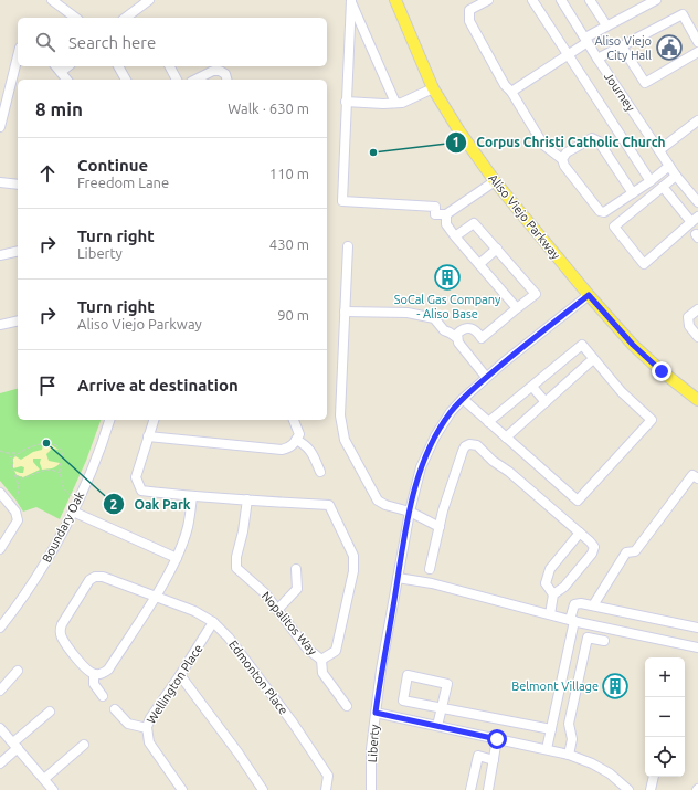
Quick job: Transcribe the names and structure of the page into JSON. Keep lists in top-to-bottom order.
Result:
{
  "streets": {
    "main road": ["Aliso Viejo Parkway"],
    "street": [
      "Journey",
      "Boundary Oak",
      "Nopalitos Way",
      "Edmonton Place",
      "Wellington Place",
      "Liberty"
    ]
  },
  "crossings": [
    ["Aliso Viejo Parkway", "Liberty"],
    ["Edmonton Place", "Wellington Place"]
  ],
  "places": {
    "public building": ["Aliso Viejo City Hall"],
    "other": ["Corpus Christi Catholic Church", "Oak Park"],
    "building": ["SoCal Gas Company - Aliso Base", "Belmont Village"]
  },
  "page": {
    "search": "Search here",
    "heading": ["8 min", "Walk · 630 m"],
    "list": [
      ["Continue", "Freedom Lane", "110 m"],
      ["Turn right", "Liberty", "430 m"],
      ["Turn right", "Aliso Viejo Parkway", "90 m"],
      "Arrive at destination"
    ],
    "map_buttons": ["+", "−"]
  }
}
